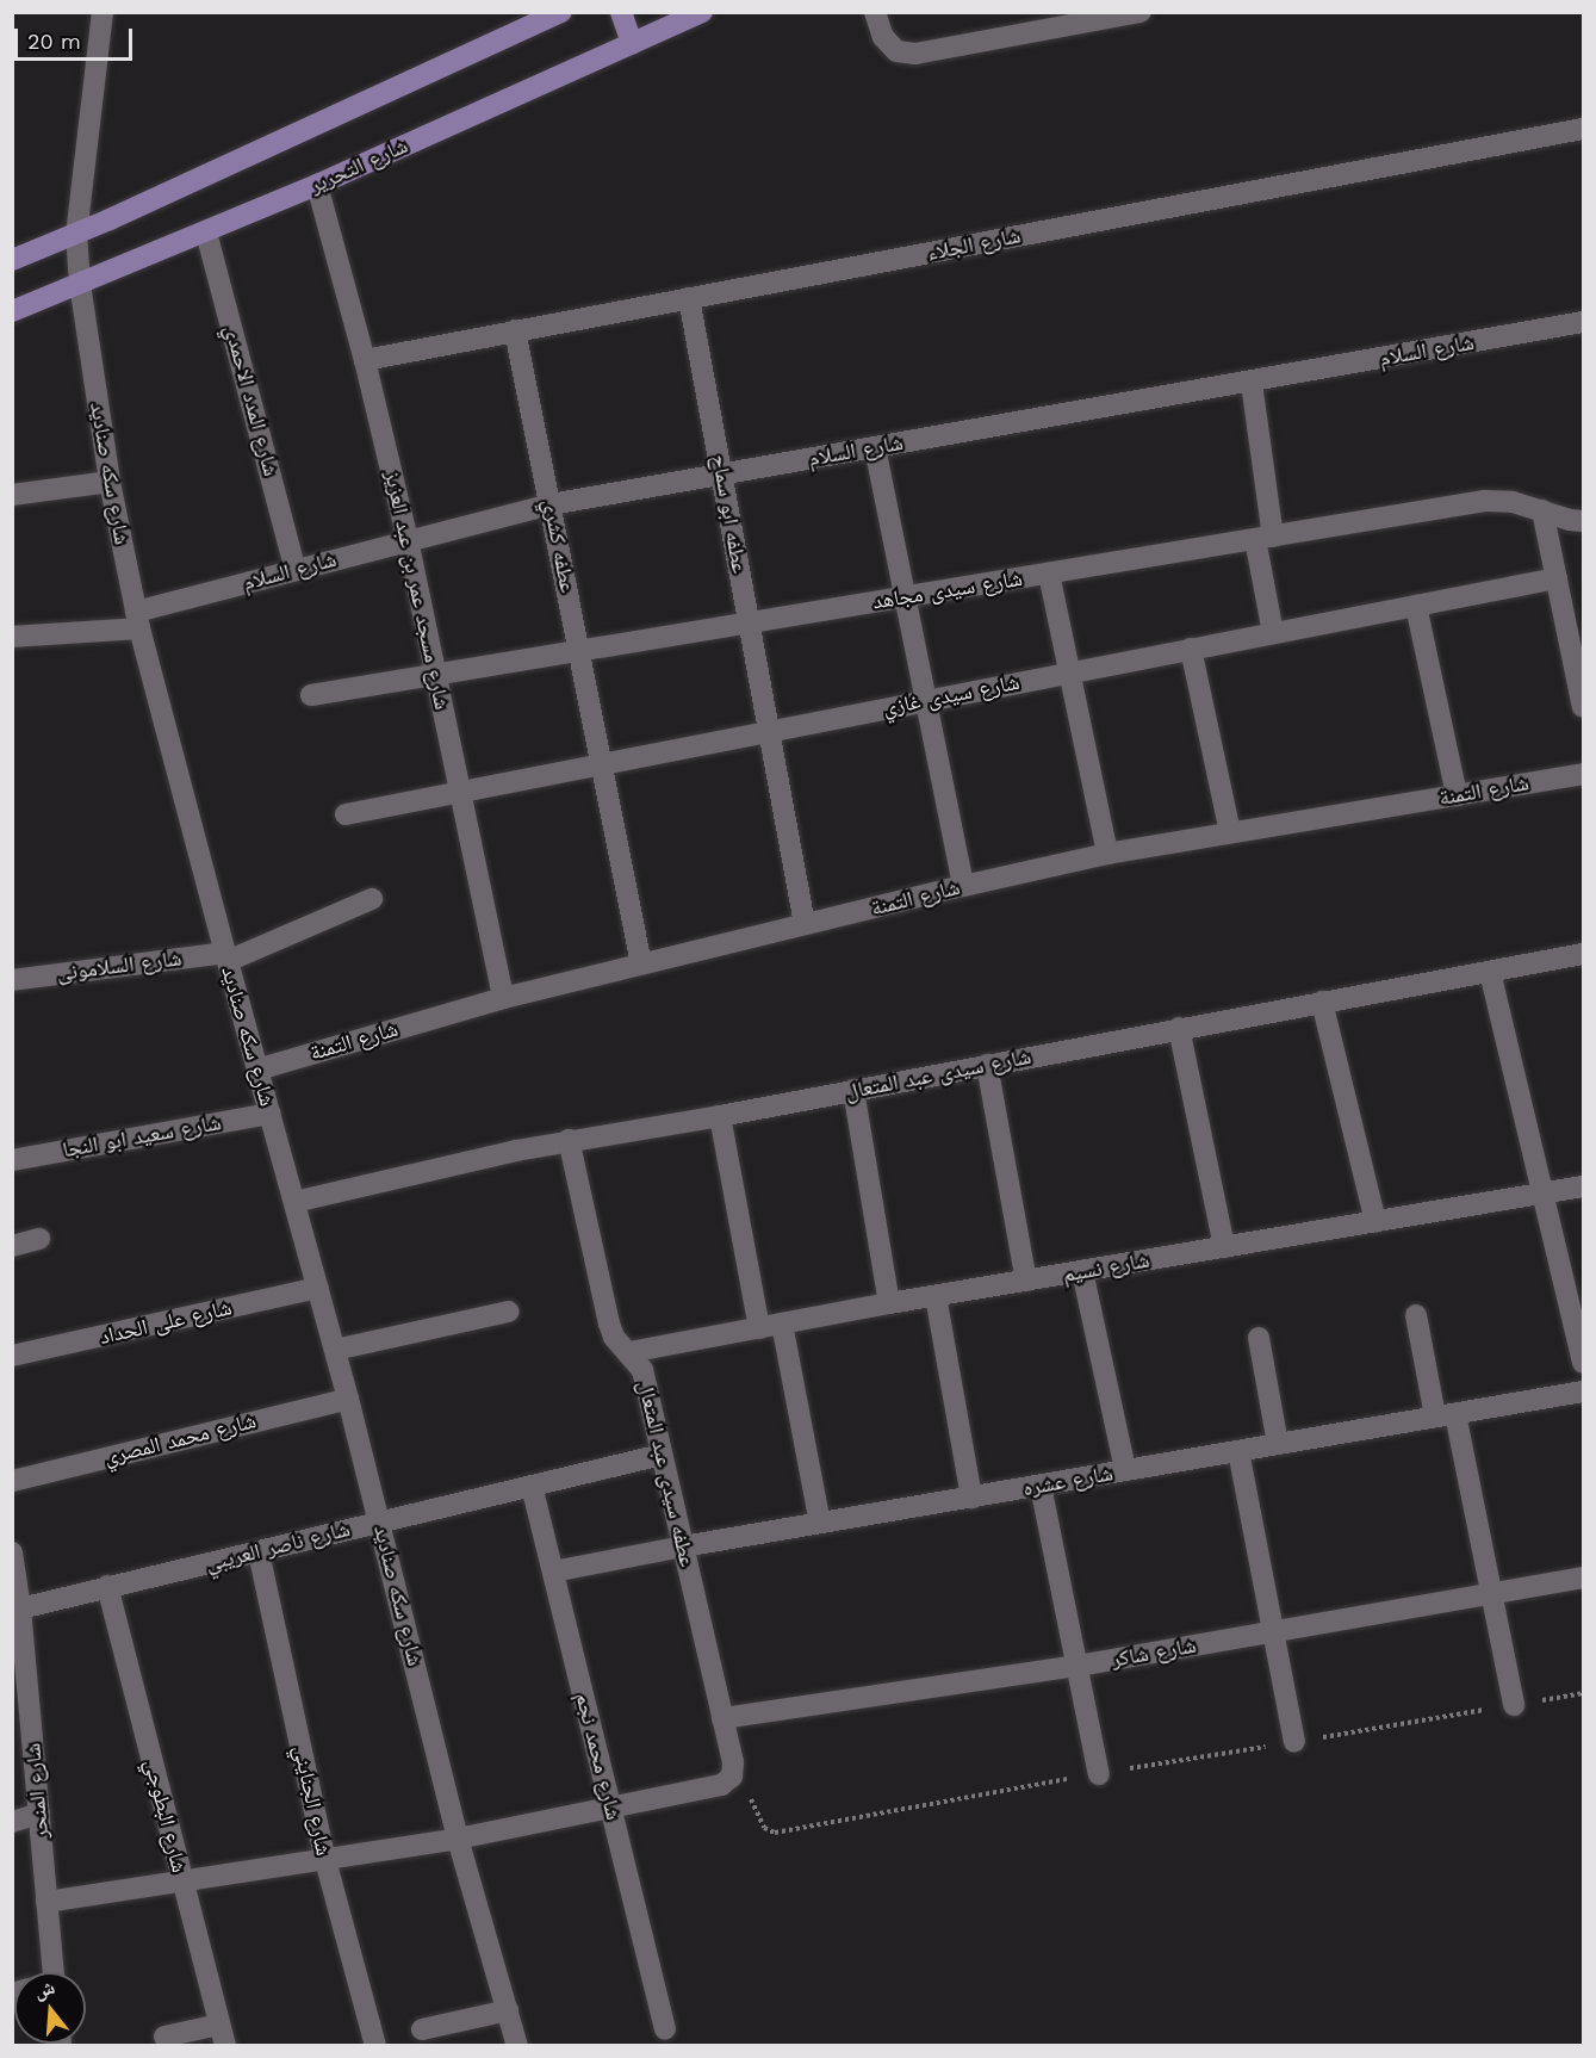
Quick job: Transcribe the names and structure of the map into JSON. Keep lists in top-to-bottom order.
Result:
{
  "streets": {
    "main road": ["شارع التحرير"],
    "street": [
      "شارع الجلاء",
      "شارع السلام",
      "شارع المدد الاحمدي",
      "شارع سكه صناديد",
      "عطفه ابو سماح",
      "عطفه كشري",
      "شارع مسجد عمر بن عبد العزيز",
      "شارع سيدى مجاهد",
      "شارع سيدى غازي",
      "شارع التمنة",
      "شارع السلامونى",
      "شارع سيدى عبد المتعال",
      "شارع سعيد ابو النجا",
      "شارع نسيم",
      "شارع على الحداد",
      "شارع محمد المصري",
      "عطفه سيدى عبد المتعال",
      "شارع عشره",
      "شارع ناصر العريبي",
      "شارع شاكر",
      "شارع محمد نجم",
      "شارع المنحر",
      "شارع الجنايني",
      "شارع البطوجي"
    ]
  },
  "crossings": [
    ["شارع التحرير", "شارع المدد الاحمدي"],
    ["شارع التحرير", "شارع سكه صناديد"],
    ["شارع التحرير", "شارع مسجد عمر بن عبد العزيز"],
    ["شارع الجلاء", "عطفه ابو سماح"],
    ["شارع الجلاء", "عطفه كشري"],
    ["شارع الجلاء", "شارع مسجد عمر بن عبد العزيز"],
    ["شارع السلام", "شارع المدد الاحمدي"],
    ["شارع السلام", "شارع سكه صناديد"],
    ["شارع السلام", "عطفه ابو سماح"],
    ["شارع السلام", "عطفه كشري"],
    ["شارع السلام", "شارع مسجد عمر بن عبد العزيز"],
    ["شارع سكه صناديد", "شارع التمنة"],
    ["شارع سكه صناديد", "شارع السلامونى"],
    ["شارع سكه صناديد", "شارع سيدى عبد المتعال"],
    ["شارع سكه صناديد", "شارع سعيد ابو النجا"],
    ["شارع سكه صناديد", "شارع على الحداد"],
    ["شارع سكه صناديد", "شارع محمد المصري"],
    ["شارع سكه صناديد", "شارع ناصر العريبي"],
    ["عطفه ابو سماح", "شارع سيدى مجاهد"],
    ["عطفه ابو سماح", "شارع سيدى غازي"],
    ["عطفه ابو سماح", "شارع التمنة"],
    ["عطفه كشري", "شارع سيدى مجاهد"],
    ["عطفه كشري", "شارع سيدى غازي"],
    ["عطفه كشري", "شارع التمنة"],
    ["شارع مسجد عمر بن عبد العزيز", "شارع سيدى مجاهد"],
    ["شارع مسجد عمر بن عبد العزيز", "شارع سيدى غازي"],
    ["شارع مسجد عمر بن عبد العزيز", "شارع التمنة"],
    ["شارع سيدى عبد المتعال", "عطفه سيدى عبد المتعال"],
    ["شارع نسيم", "عطفه سيدى عبد المتعال"],
    ["عطفه سيدى عبد المتعال", "شارع عشره"],
    ["عطفه سيدى عبد المتعال", "شارع ناصر العريبي"],
    ["عطفه سيدى عبد المتعال", "شارع شاكر"],
    ["شارع عشره", "شارع محمد نجم"],
    ["شارع ناصر العريبي", "شارع محمد نجم"],
    ["شارع ناصر العريبي", "شارع المنحر"],
    ["شارع ناصر العريبي", "شارع الجنايني"],
    ["شارع ناصر العريبي", "شارع البطوجي"]
  ],
  "scale_bar": "20 m",
  "north": "top"
}
